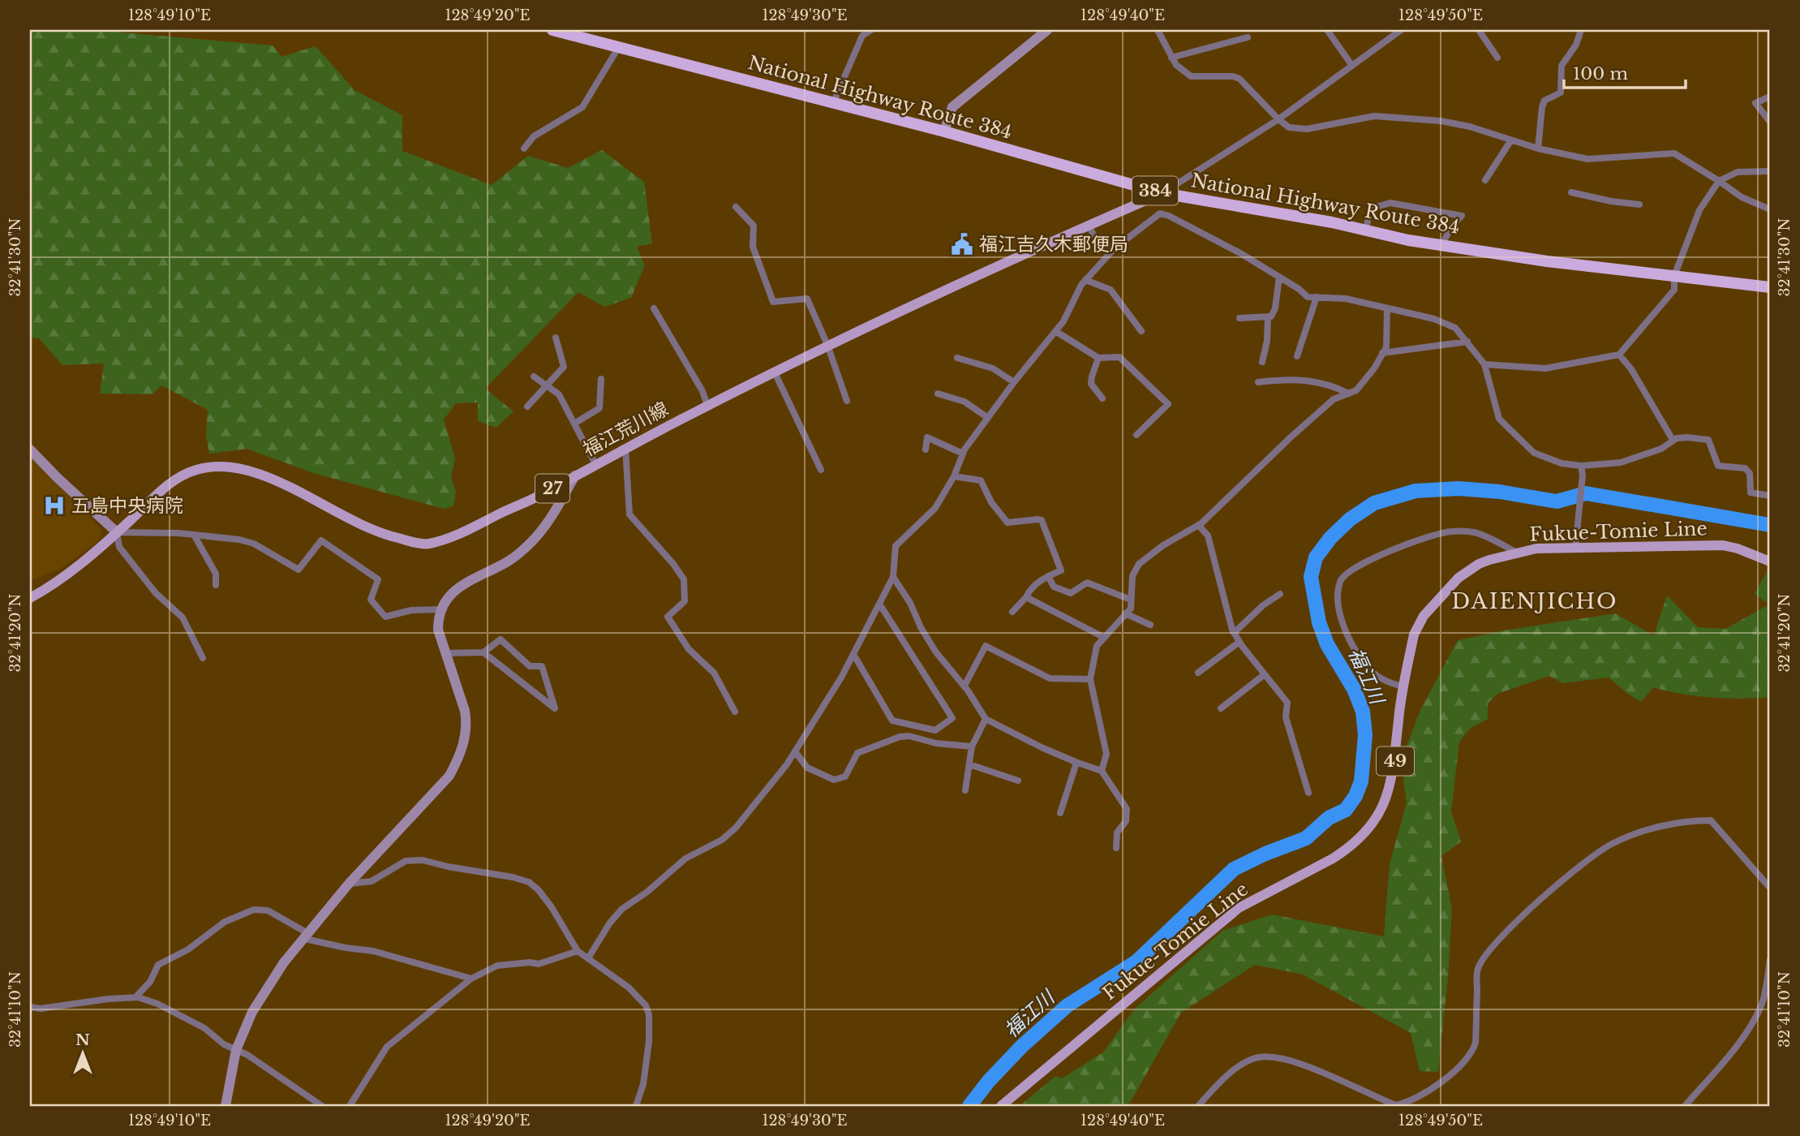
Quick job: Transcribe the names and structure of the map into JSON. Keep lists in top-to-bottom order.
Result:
{
  "streets": {
    "highway": ["National Highway Route 384", "384"],
    "main road": [
      "福江荒川線",
      "27",
      "Fukue-Tomie Line",
      "49"
    ]
  },
  "crossings": [
    ["National Highway Route 384", "福江荒川線"]
  ],
  "districts": ["DAIENJICHO"],
  "water": ["福江川"],
  "places": {
    "public building": ["福江吉久木郵便局"],
    "hospital": ["五島中央病院"]
  },
  "scale_bar": "100 m",
  "north": "top",
  "coordinates": [
    "128°49'10\"E",
    "128°49'20\"E",
    "128°49'30\"E",
    "128°49'40\"E",
    "128°49'50\"E",
    "32°41'30\"N",
    "32°41'20\"N",
    "32°41'10\"N"
  ]
}
